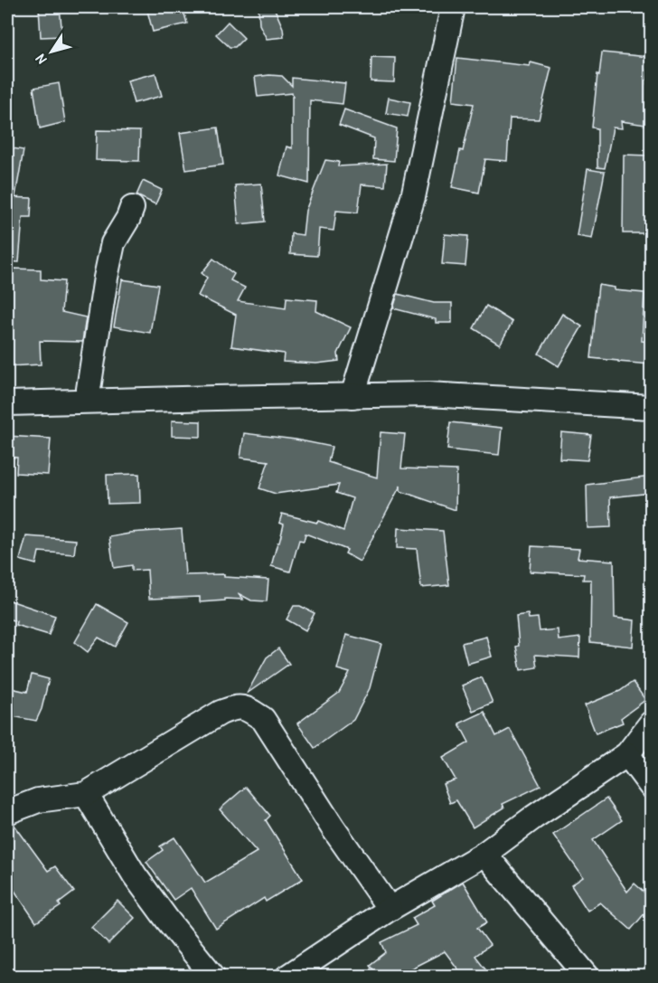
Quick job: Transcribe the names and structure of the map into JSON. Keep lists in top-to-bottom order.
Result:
{
  "north": "bottom left"
}
